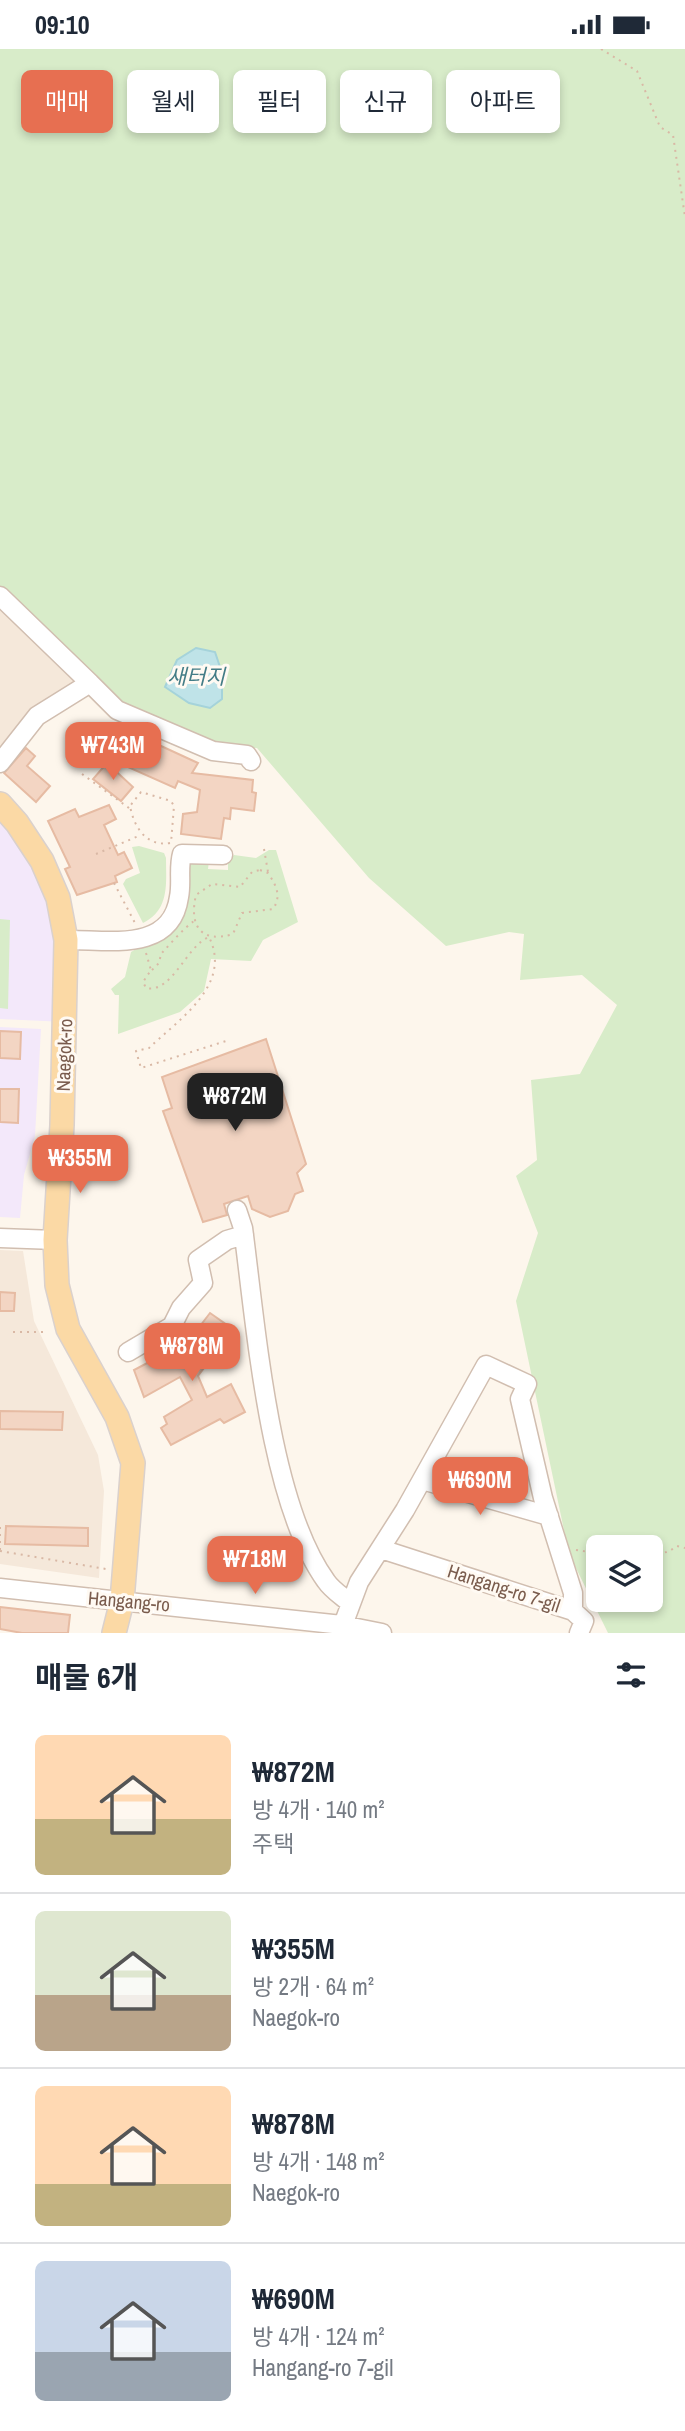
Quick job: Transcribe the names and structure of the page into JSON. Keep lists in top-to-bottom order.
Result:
{
  "streets": {
    "main road": ["Naegok-ro"],
    "street": ["Hangang-ro 7-gil", "Hangang-ro"]
  },
  "crossings": [
    ["Naegok-ro", "Hangang-ro"],
    ["Hangang-ro 7-gil", "Hangang-ro"]
  ],
  "water": ["새터지"],
  "page": {
    "status": "09:10",
    "chip": [
      "매매",
      "월세",
      "필터",
      "신규",
      "아파트"
    ],
    "price": [
      "₩743M",
      "₩872M",
      "₩355M",
      "₩878M",
      "₩690M",
      "₩718M"
    ],
    "heading": "매물 6개",
    "list": [
      {
        "name": "₩872M",
        "note": "방 4개 · 140 m² · 주택"
      },
      {
        "name": "₩355M",
        "note": "방 2개 · 64 m² · Naegok-ro"
      },
      {
        "name": "₩878M",
        "note": "방 4개 · 148 m² · Naegok-ro"
      },
      {
        "name": "₩690M",
        "note": "방 4개 · 124 m² · Hangang-ro 7-gil"
      }
    ]
  }
}
